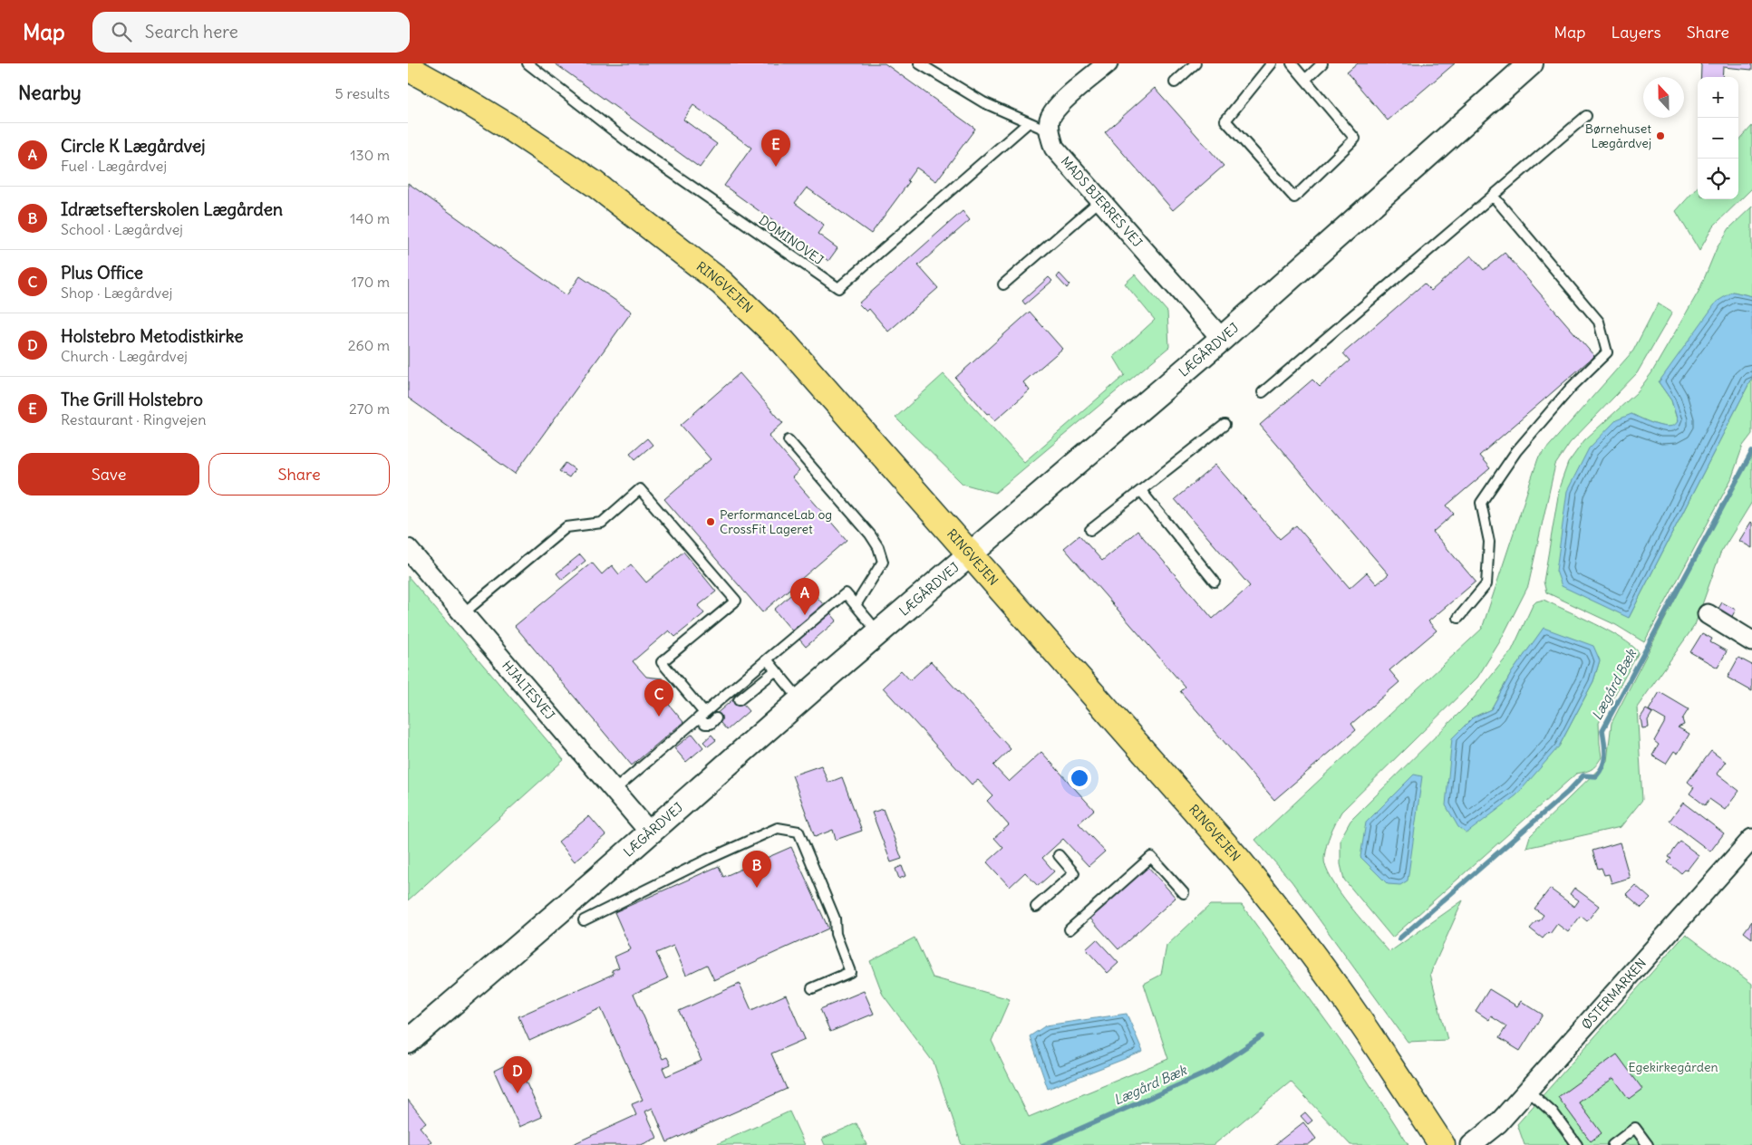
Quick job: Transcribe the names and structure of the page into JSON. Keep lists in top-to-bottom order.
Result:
{
  "streets": {
    "main road": ["RINGVEJEN"],
    "street": [
      "MADS BJERRES VEJ",
      "LÆGÅRDVEJ",
      "HJALTESVEJ",
      "ØSTERMARKEN"
    ],
    "lane": ["DOMINOVEJ"]
  },
  "crossings": [
    ["MADS BJERRES VEJ", "LÆGÅRDVEJ"],
    ["RINGVEJEN", "LÆGÅRDVEJ"],
    ["LÆGÅRDVEJ", "HJALTESVEJ"]
  ],
  "water": ["Lægård Bæk"],
  "parks": ["Egekirkegården"],
  "places": ["Børnehuset Lægårdvej", "PerformanceLab og CrossFit Lageret"],
  "north": "top",
  "page": {
    "header": "Map",
    "search": "Search here",
    "nav": ["Map", "Layers", "Share"],
    "heading": ["Nearby", "5 results"],
    "map_buttons": ["+", "−"],
    "list": [
      {
        "mark": "A",
        "name": "Circle K Lægårdvej",
        "note": "Fuel · Lægårdvej",
        "value": "130 m"
      },
      {
        "mark": "B",
        "name": "Idrætsefterskolen Lægården",
        "note": "School · Lægårdvej",
        "value": "140 m"
      },
      {
        "mark": "C",
        "name": "Plus Office",
        "note": "Shop · Lægårdvej",
        "value": "170 m"
      },
      {
        "mark": "D",
        "name": "Holstebro Metodistkirke",
        "note": "Church · Lægårdvej",
        "value": "260 m"
      },
      {
        "mark": "E",
        "name": "The Grill Holstebro",
        "note": "Restaurant · Ringvejen",
        "value": "270 m"
      }
    ],
    "pins": [
      "E",
      "A",
      "C",
      "B",
      "D"
    ],
    "buttons": ["Save", "Share"]
  }
}
